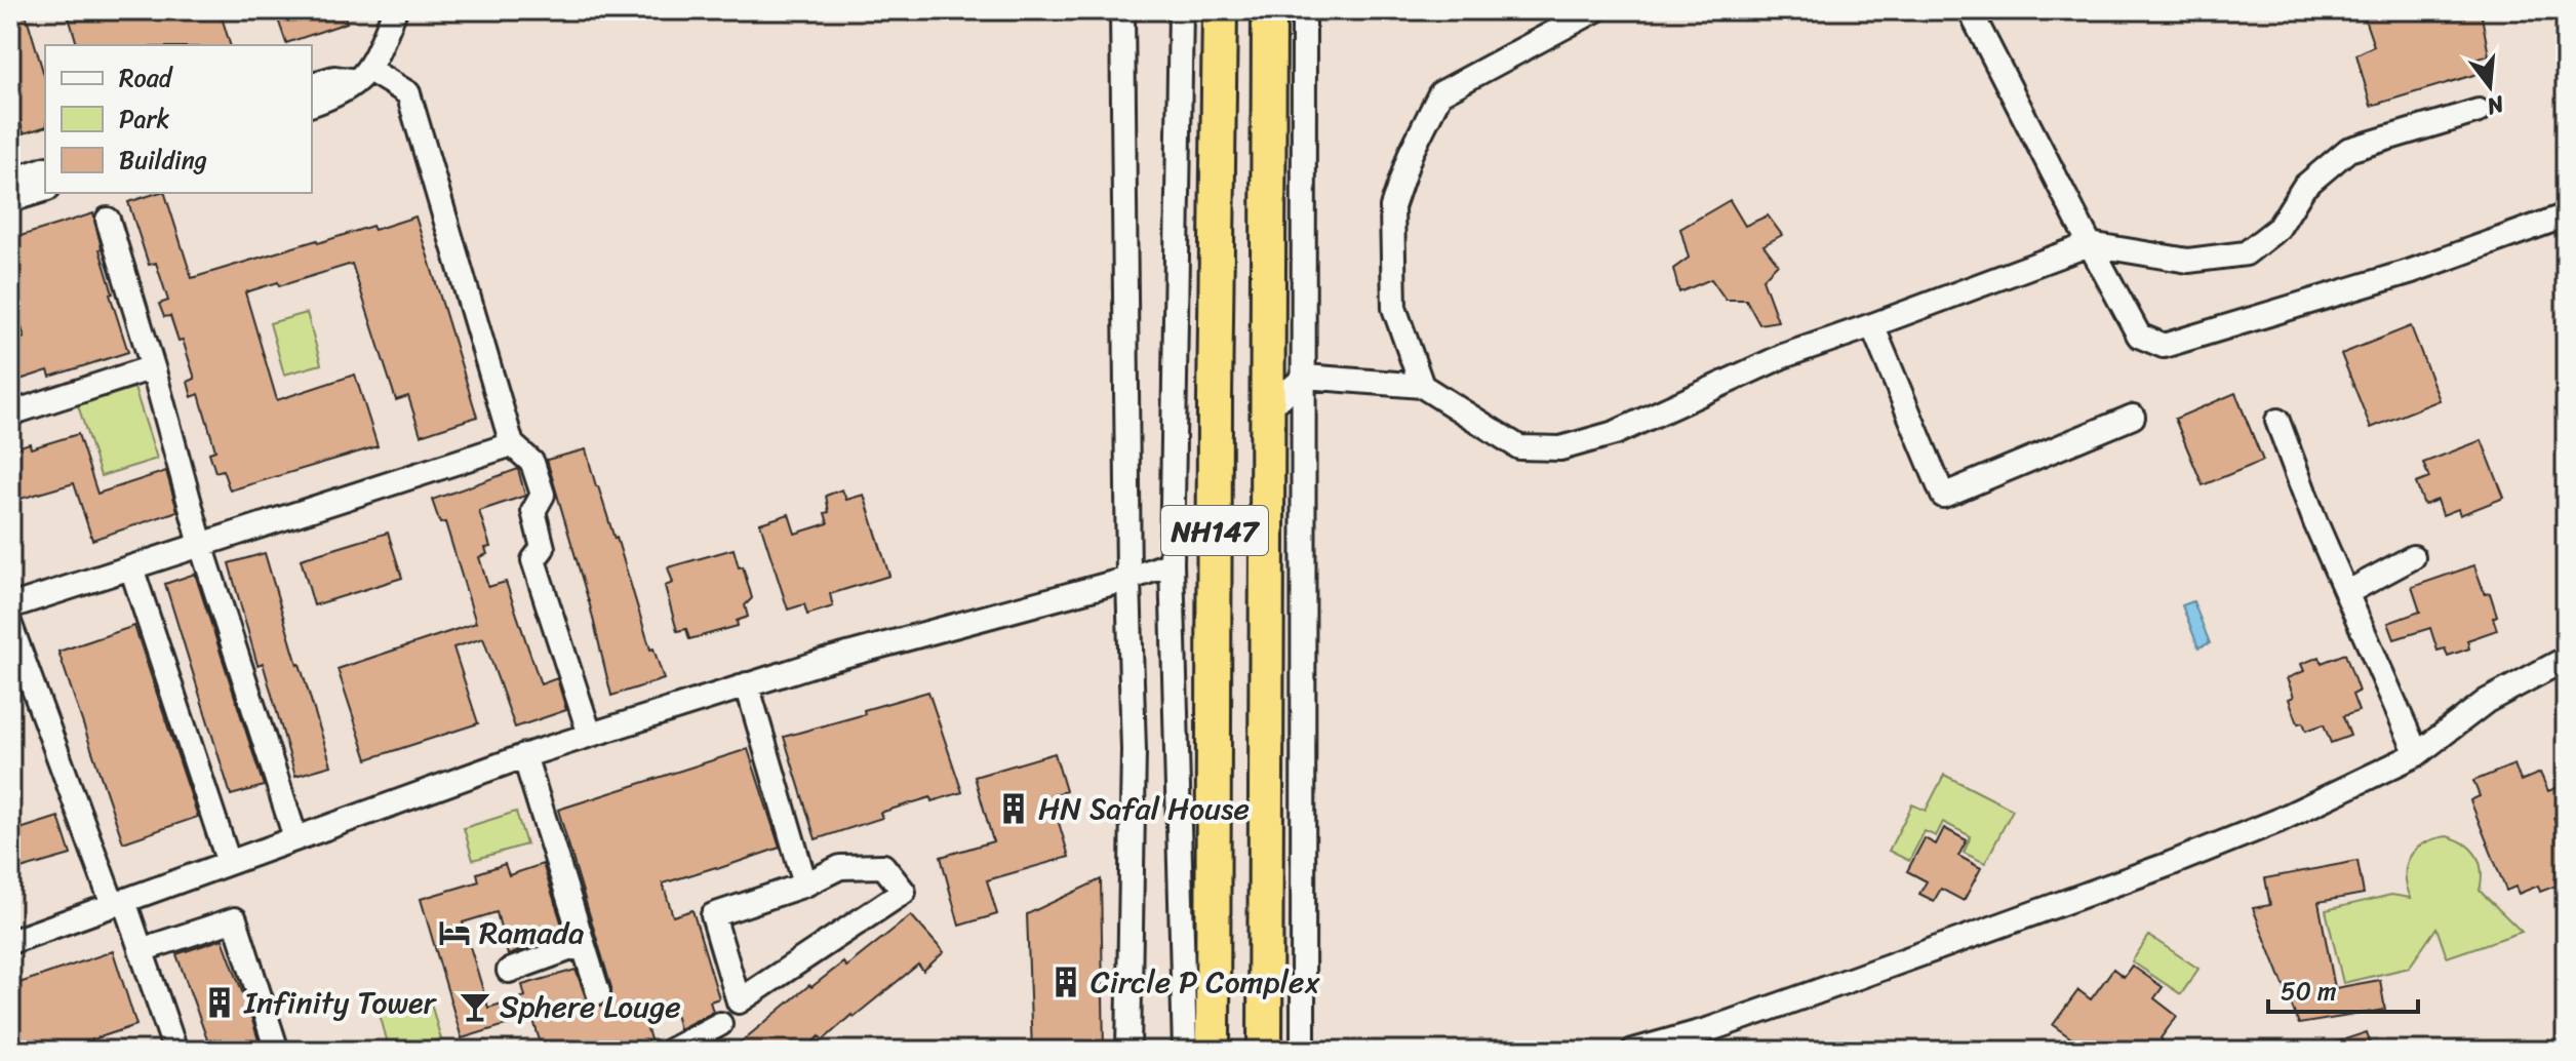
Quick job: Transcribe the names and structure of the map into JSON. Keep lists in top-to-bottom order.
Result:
{
  "streets": {
    "highway": ["NH147"]
  },
  "places": {
    "building": ["HN Safal House", "Circle P Complex", "Infinity Tower"],
    "hotel": ["Ramada"],
    "bar": ["Sphere Louge"]
  },
  "legend": ["Road", "Park", "Building"],
  "scale_bar": "50 m",
  "north": "bottom"
}
